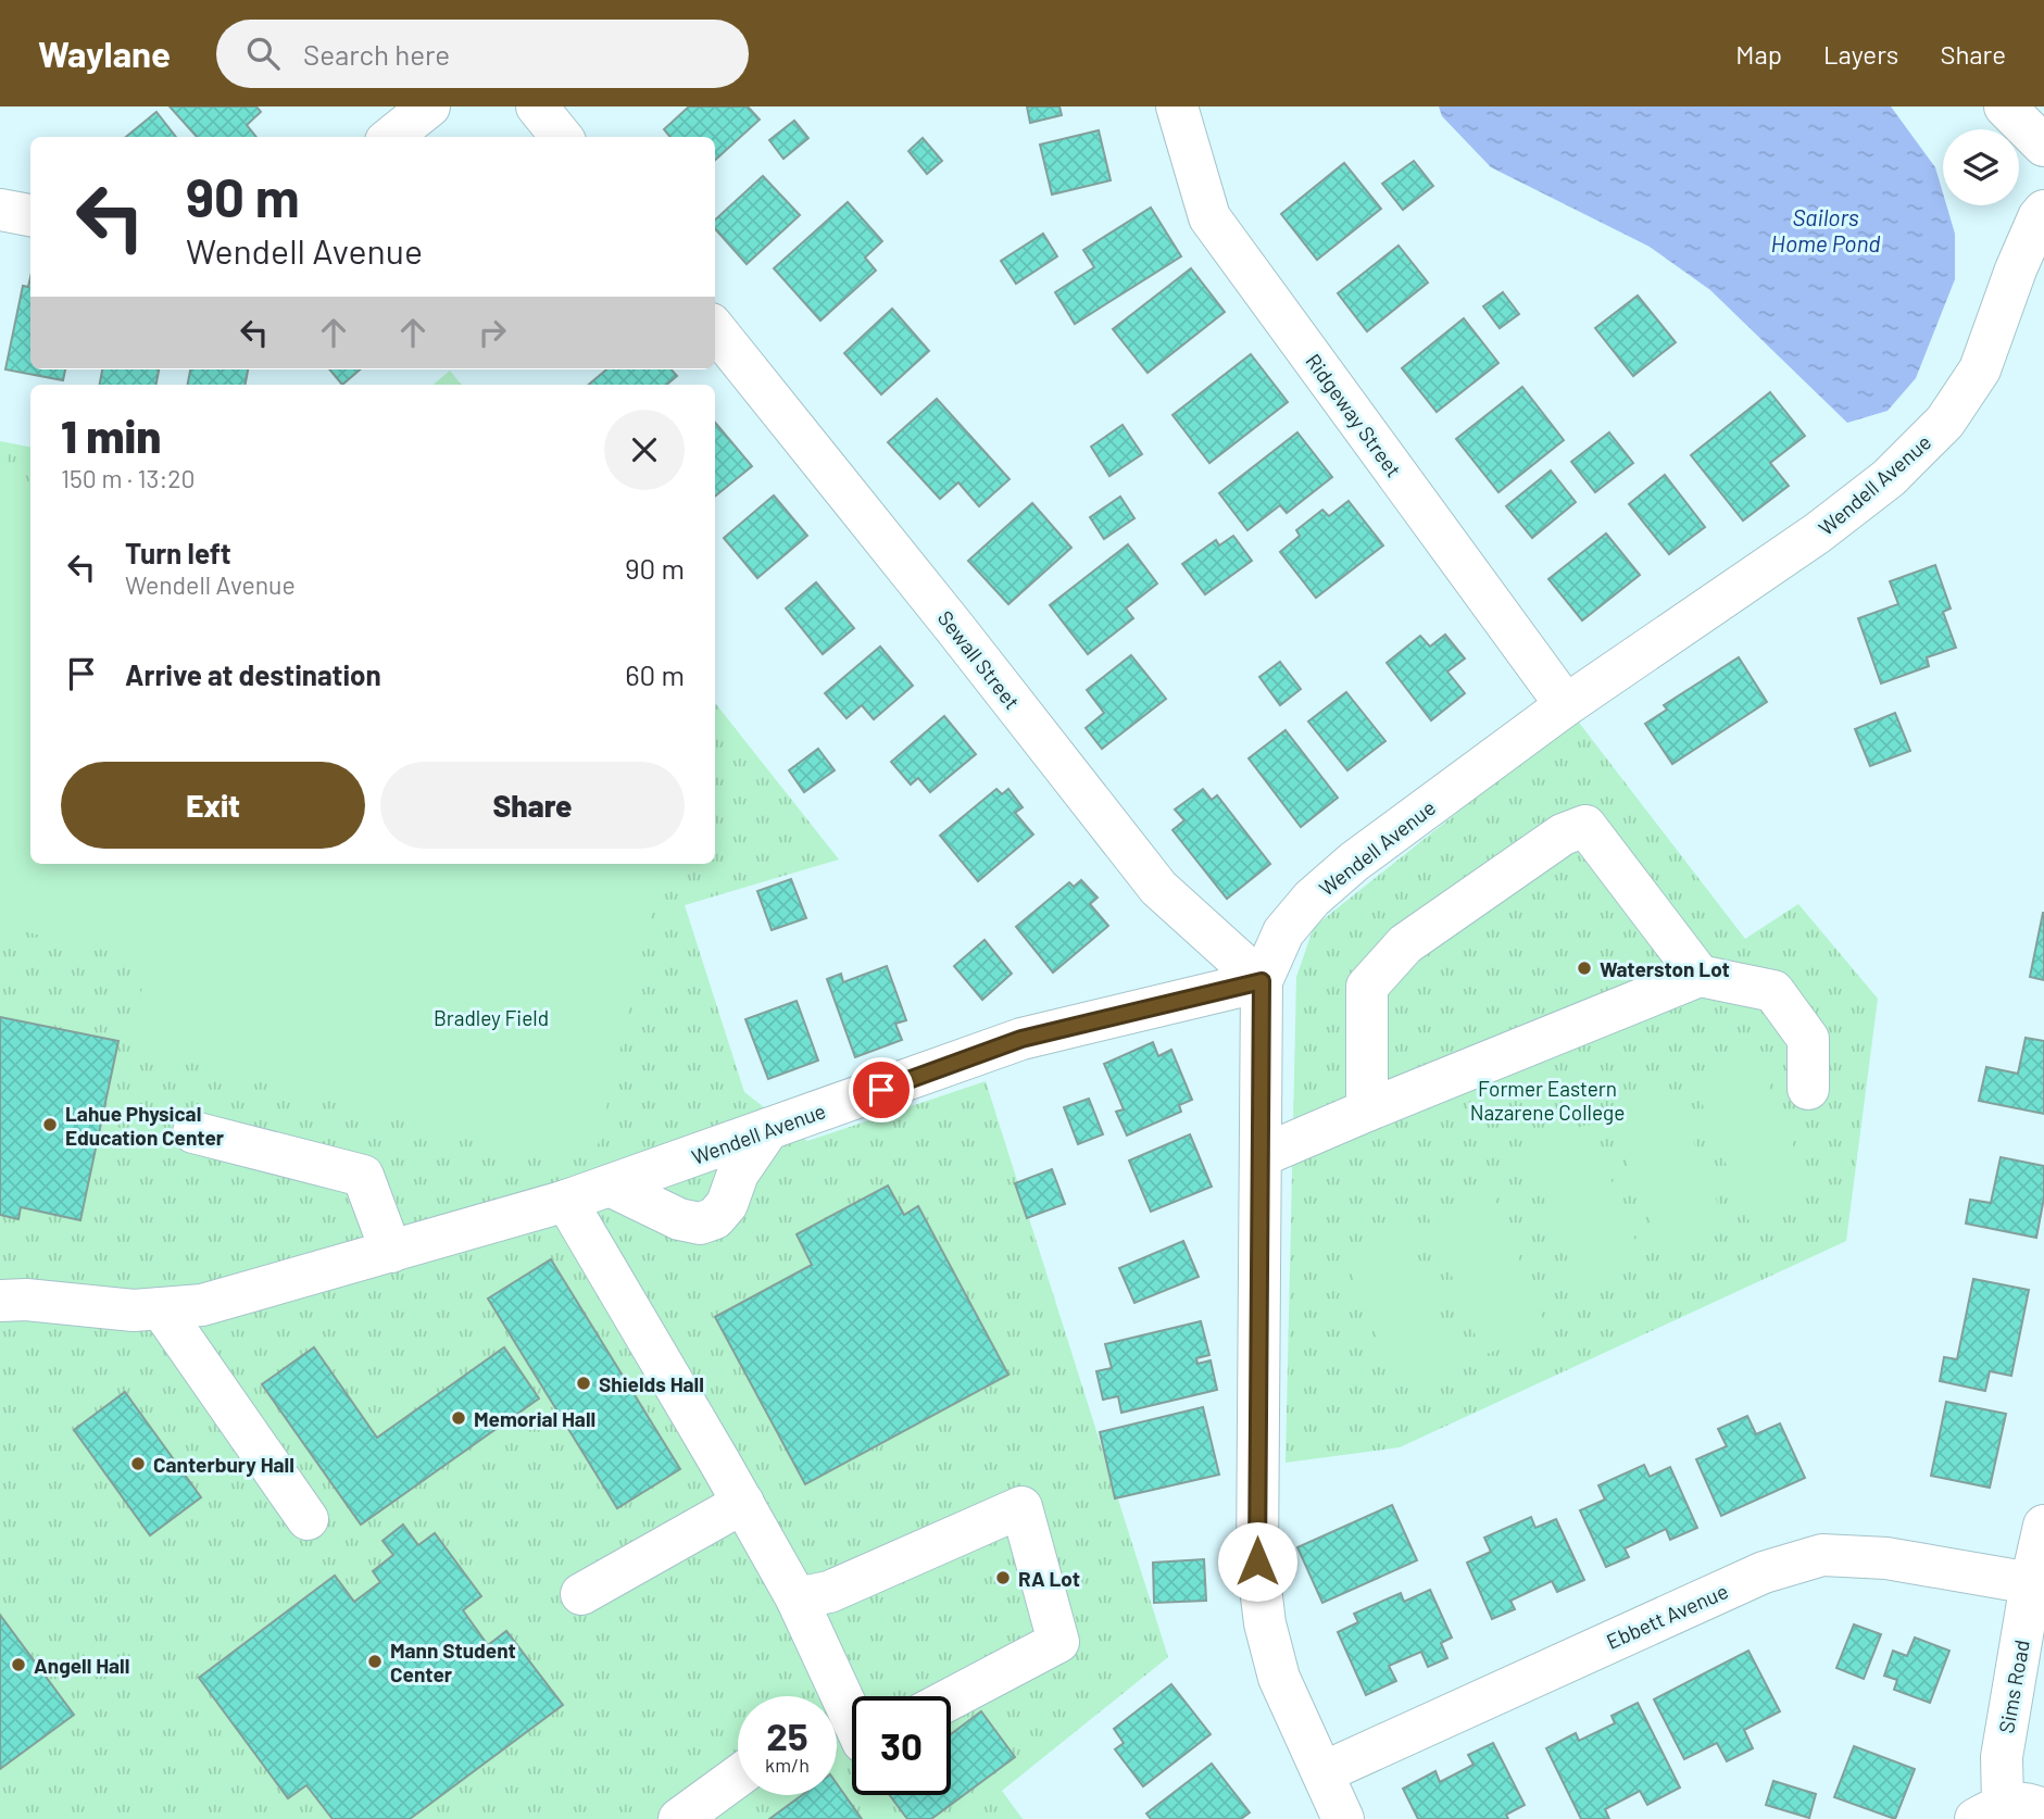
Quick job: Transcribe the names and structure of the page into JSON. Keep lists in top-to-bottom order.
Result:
{
  "streets": {
    "street": [
      "Ridgeway Street",
      "Wendell Avenue",
      "Sewall Street",
      "Ebbett Avenue",
      "Sims Road"
    ]
  },
  "crossings": [
    ["Ridgeway Street", "Wendell Avenue"],
    ["Wendell Avenue", "Sewall Street"],
    ["Ebbett Avenue", "Sims Road"]
  ],
  "water": ["Sailors Home Pond"],
  "parks": ["Bradley Field", "Former Eastern Nazarene College"],
  "places": [
    "Waterston Lot",
    "Lahue Physical Education Center",
    "Shields Hall",
    "Memorial Hall",
    "Canterbury Hall",
    "RA Lot",
    "Mann Student Center",
    "Angell Hall"
  ],
  "page": {
    "header": "Waylane",
    "search": "Search here",
    "nav": ["Map", "Layers", "Share"],
    "turn": ["90 m", "Wendell Avenue"],
    "heading": ["1 min", "150 m · 13:20"],
    "list": [
      {
        "name": "Turn left",
        "note": "Wendell Avenue",
        "value": "90 m"
      },
      {
        "name": "Arrive at destination",
        "value": "60 m"
      }
    ],
    "buttons": ["Exit", "Share"],
    "speed": "25 km/h",
    "limit": "30"
  }
}
